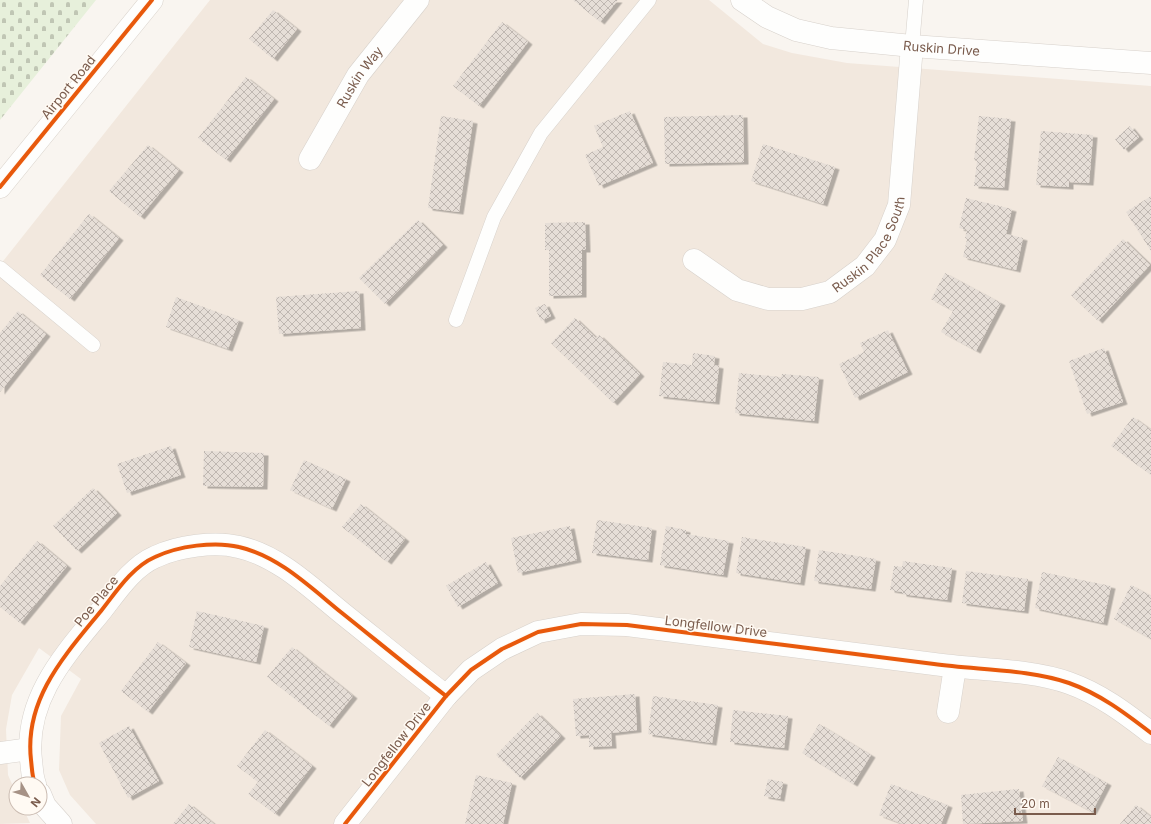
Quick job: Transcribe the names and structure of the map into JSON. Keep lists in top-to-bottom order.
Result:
{
  "streets": {
    "street": [
      "Ruskin Drive",
      "Ruskin Way",
      "Airport Road",
      "Ruskin Place South",
      "Poe Place",
      "Longfellow Drive"
    ]
  },
  "crossings": [
    ["Ruskin Drive", "Ruskin Place South"],
    ["Poe Place", "Longfellow Drive"]
  ],
  "scale_bar": "20 m",
  "north": "bottom right"
}
